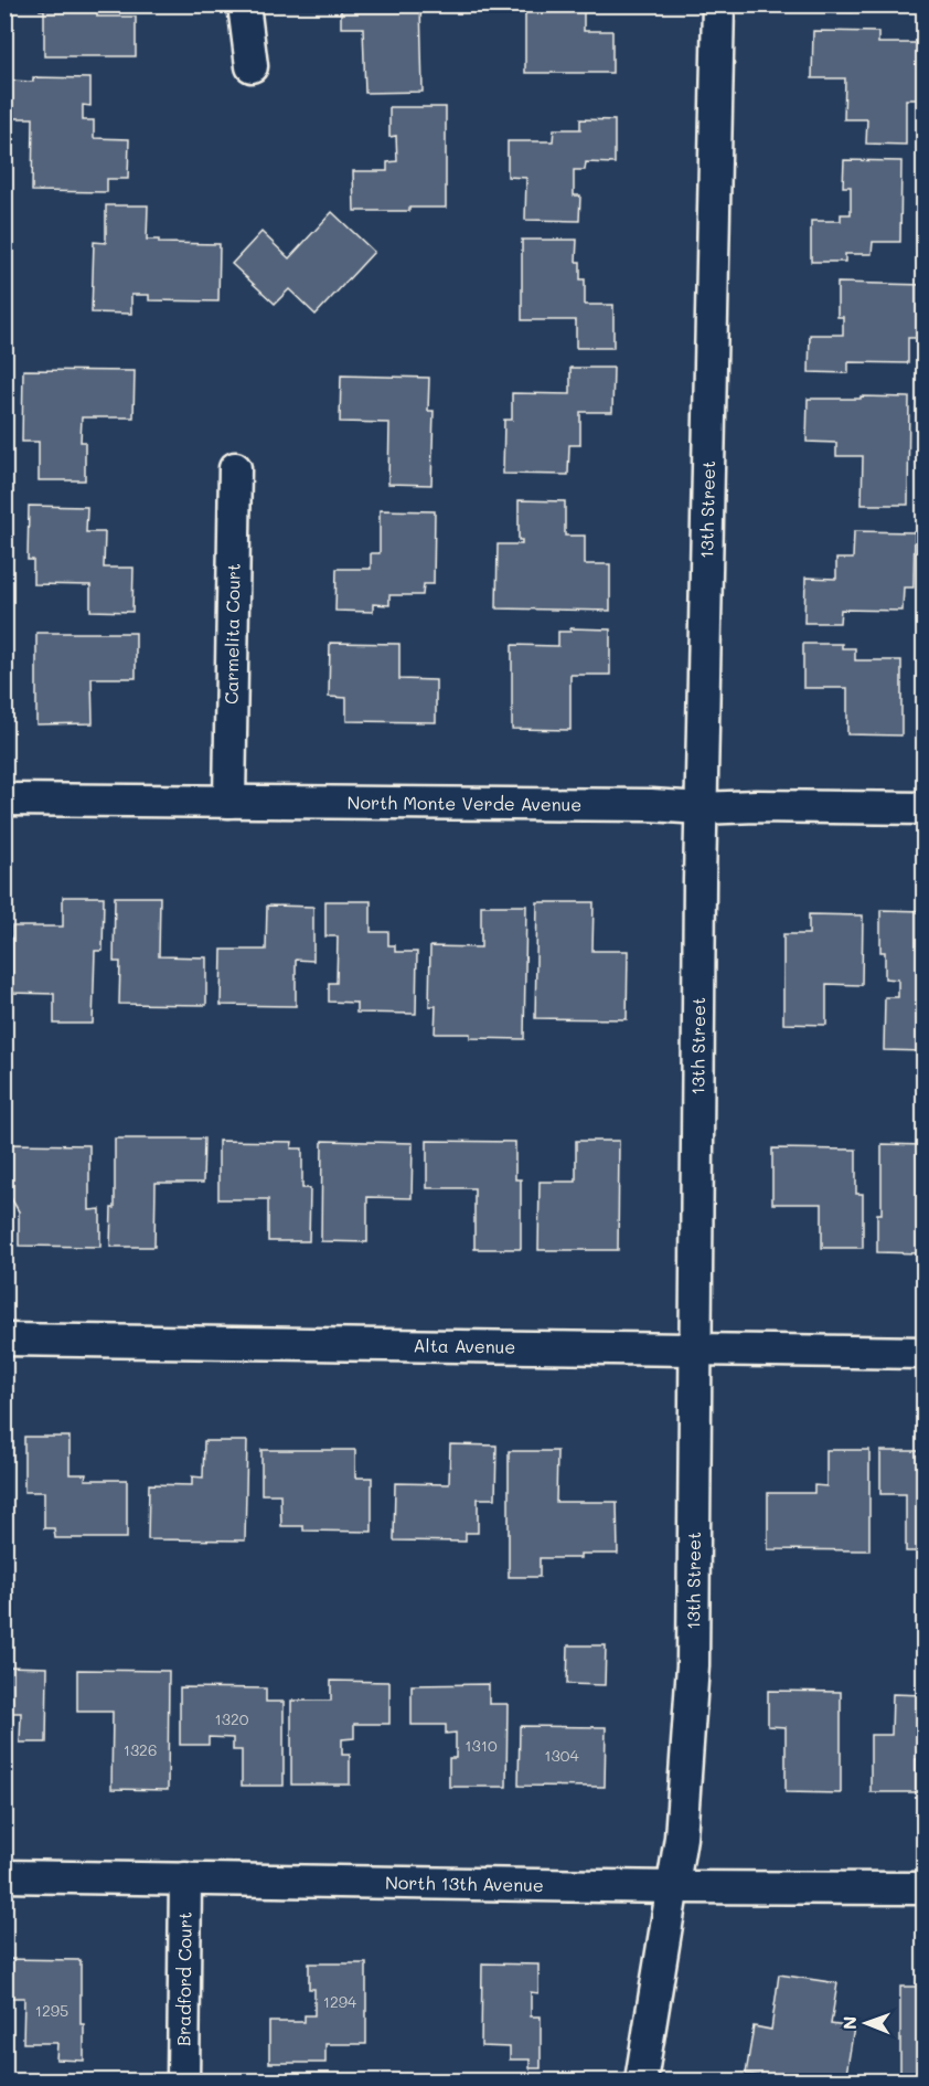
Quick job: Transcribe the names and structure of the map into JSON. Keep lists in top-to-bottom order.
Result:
{
  "streets": {
    "street": [
      "13th Street",
      "Carmelita Court",
      "North Monte Verde Avenue",
      "Alta Avenue",
      "North 13th Avenue",
      "Bradford Court"
    ]
  },
  "crossings": [
    ["13th Street", "North Monte Verde Avenue"],
    ["13th Street", "Alta Avenue"],
    ["13th Street", "North 13th Avenue"],
    ["Carmelita Court", "North Monte Verde Avenue"],
    ["North 13th Avenue", "Bradford Court"]
  ],
  "house_numbers": [
    "1320",
    "1310",
    "1326",
    "1304",
    "1294",
    "1295"
  ],
  "north": "left"
}
